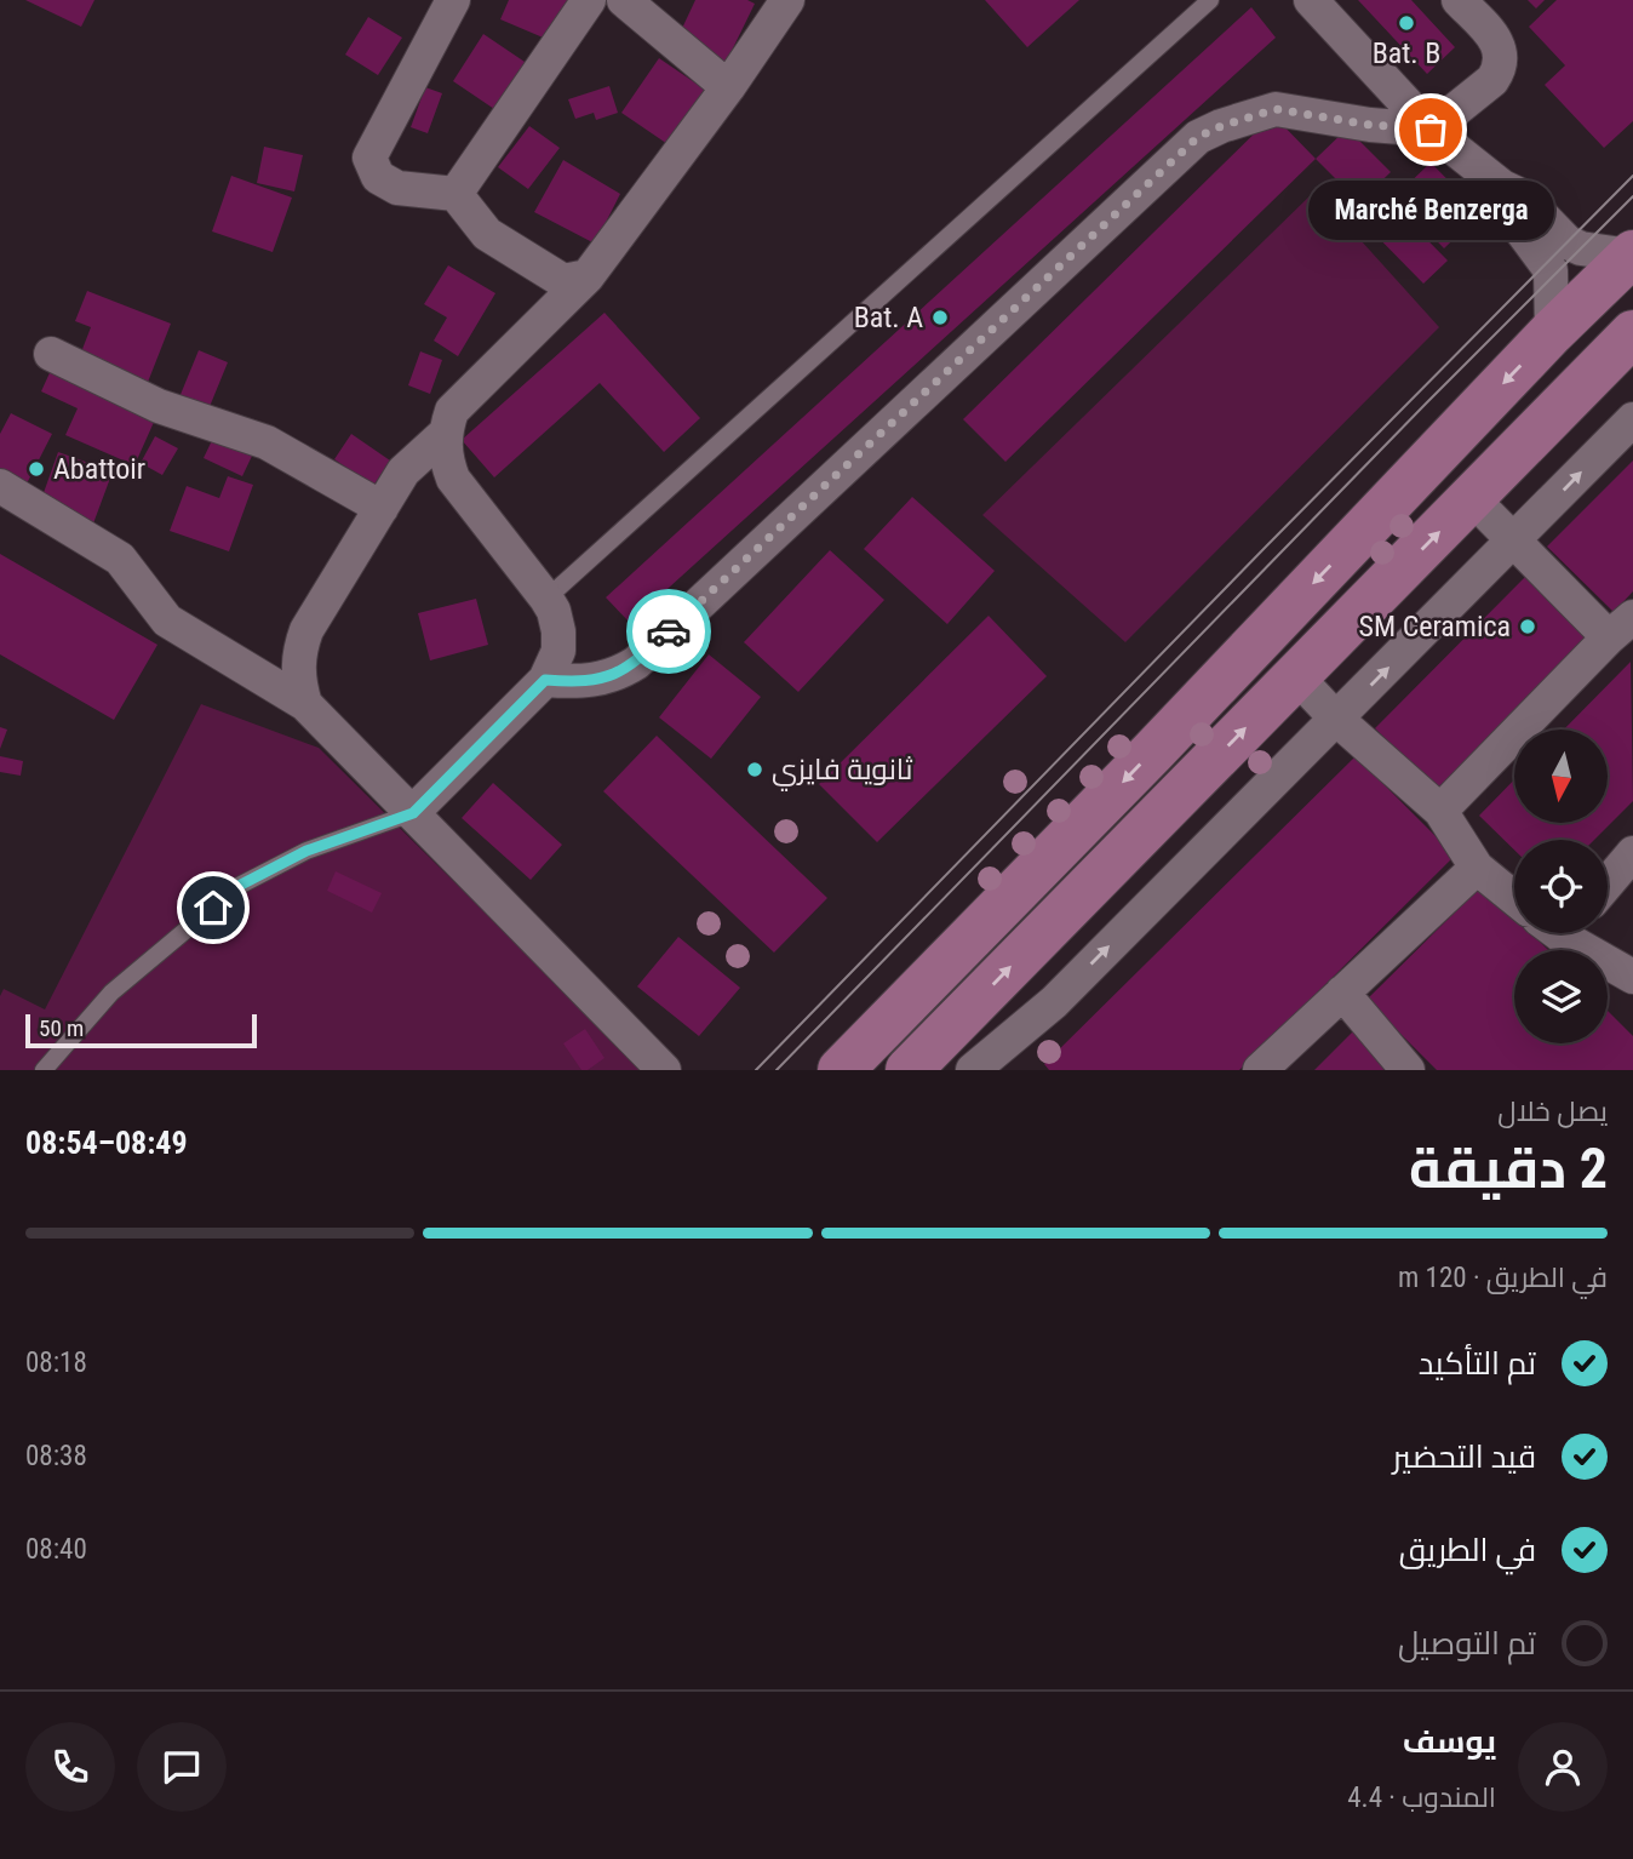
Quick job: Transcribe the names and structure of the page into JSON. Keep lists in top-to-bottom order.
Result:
{
  "places": [
    "Bat. B",
    "Marché Benzerga",
    "Bat. A",
    "Abattoir",
    "SM Ceramica",
    "ثانوية فايزي"
  ],
  "scale_bar": "50 m",
  "north": "bottom",
  "page": {
    "bubble": "Marché Benzerga",
    "scale": "50 m",
    "heading": ["2 دقيقة", "يصل خلال", "08:49–08:54"],
    "panel": ["يوسف", "المندوب · 4.4"],
    "bar": "في الطريق · 120 m",
    "list": [
      ["تم التأكيد", "08:18"],
      ["قيد التحضير", "08:38"],
      ["في الطريق", "08:40"],
      "تم التوصيل"
    ]
  }
}
